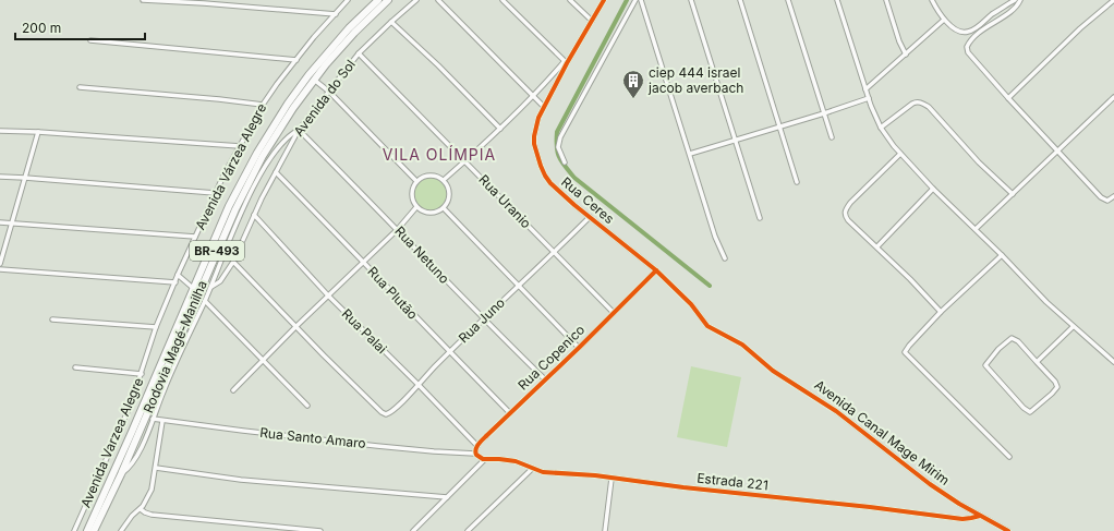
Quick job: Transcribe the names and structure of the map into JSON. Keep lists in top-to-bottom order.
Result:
{
  "streets": {
    "highway": ["BR-493", "Rodovia Magé-Manilha"],
    "street": [
      "Avenida do Sol",
      "Avenida Várzea Alegre",
      "Rua Ceres",
      "Rua Uranio",
      "Rua Netuno",
      "Rua Plutão",
      "Rua Juno",
      "Rua Palai",
      "Rua Copenico",
      "Avenida Canal Mage Mirim",
      "Rua Santo Amaro",
      "Avenida Varzea Alegre",
      "Estrada 221"
    ]
  },
  "crossings": [
    ["Avenida do Sol", "Rua Uranio"],
    ["Avenida do Sol", "Rua Netuno"],
    ["Avenida do Sol", "Rua Plutão"],
    ["Avenida do Sol", "Rua Palai"],
    ["Avenida Várzea Alegre", "Avenida Varzea Alegre"],
    ["Rua Ceres", "Rua Juno"],
    ["Rua Ceres", "Rua Copenico"],
    ["Rua Ceres", "Avenida Canal Mage Mirim"],
    ["Rua Uranio", "Rua Juno"],
    ["Rua Uranio", "Rua Copenico"],
    ["Rua Netuno", "Rua Juno"],
    ["Rua Netuno", "Rua Copenico"],
    ["Rua Plutão", "Rua Juno"],
    ["Rua Plutão", "Rua Copenico"],
    ["Rua Juno", "Rua Palai"],
    ["Rua Juno", "Rua Copenico"],
    ["Rua Palai", "Rua Copenico"],
    ["Rua Copenico", "Rua Santo Amaro"],
    ["Avenida Canal Mage Mirim", "Estrada 221"]
  ],
  "districts": ["VILA OLÍMPIA"],
  "places": {
    "building": ["ciep 444 israel jacob averbach"]
  },
  "scale_bar": "200 m"
}
